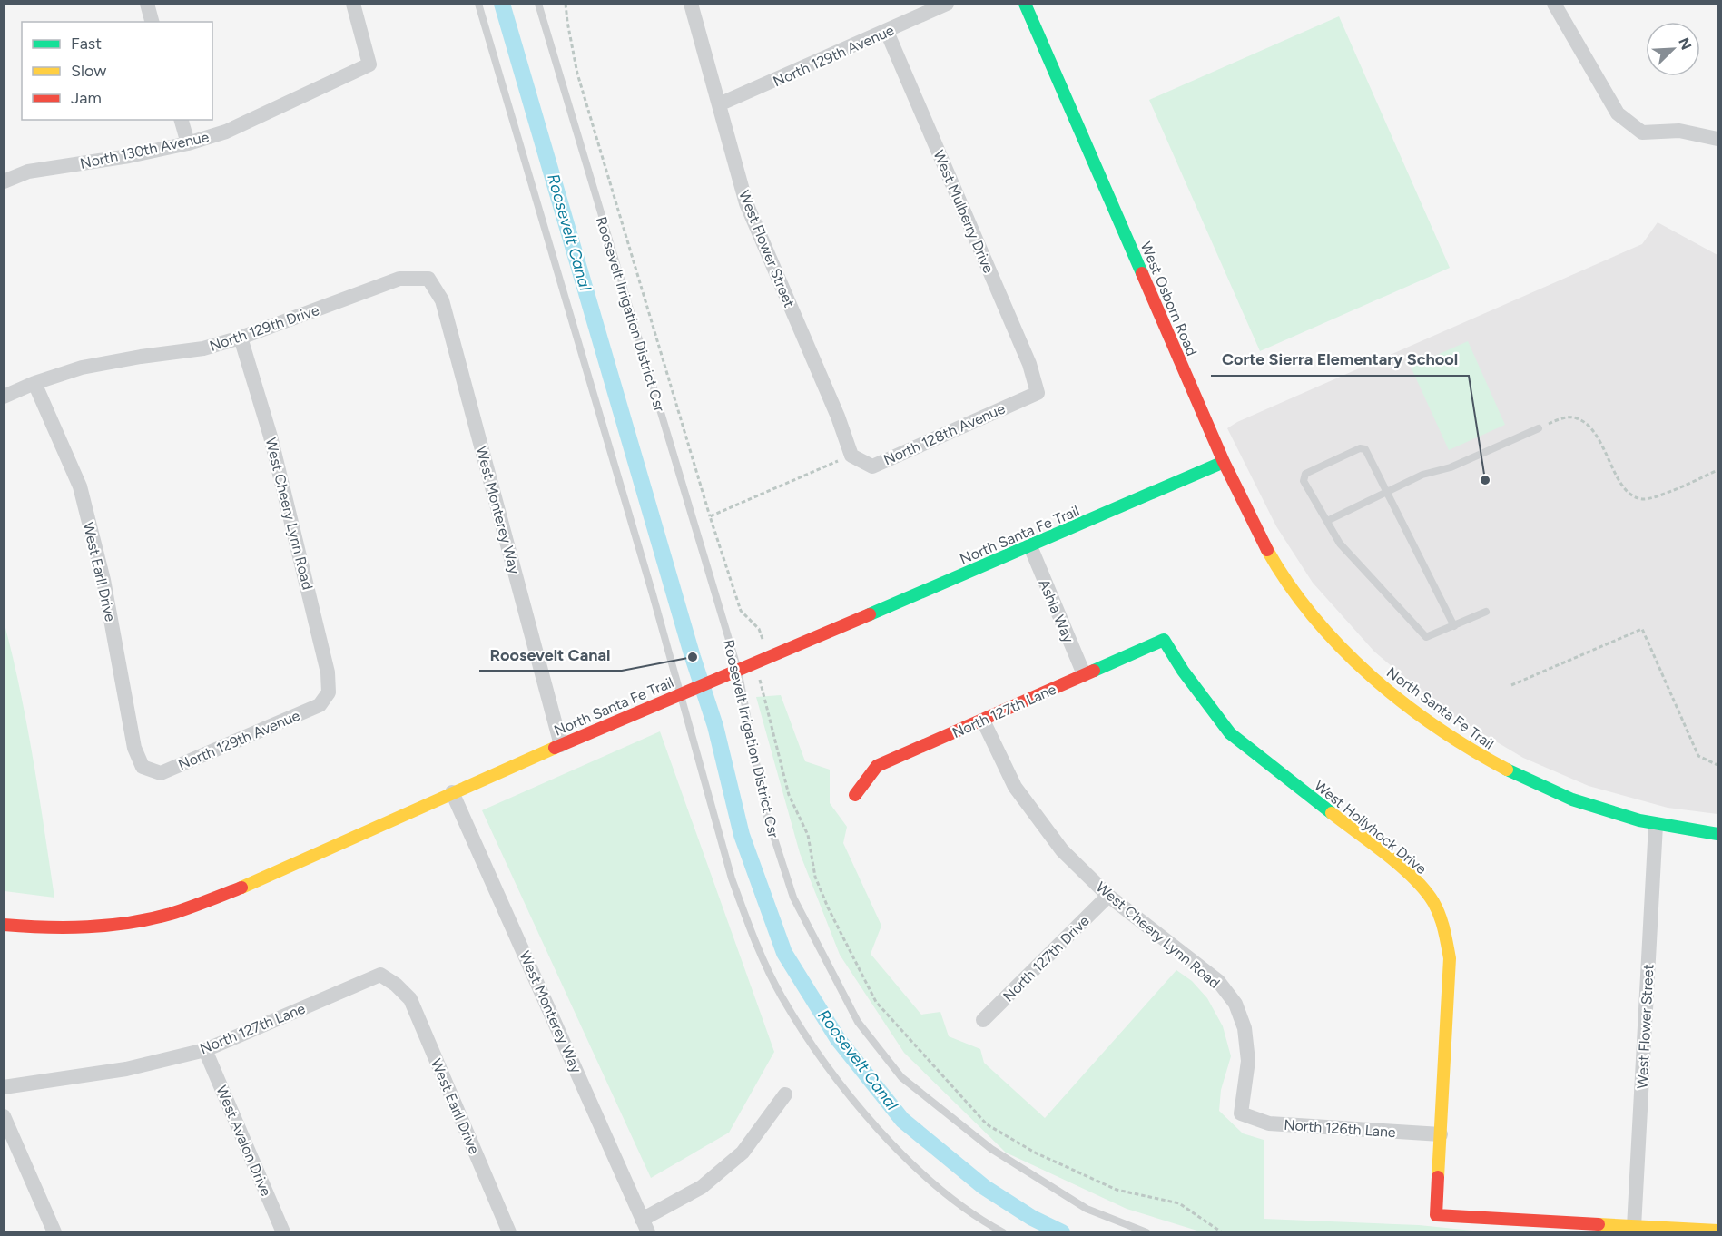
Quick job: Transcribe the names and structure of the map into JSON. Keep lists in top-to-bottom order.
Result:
{
  "streets": {
    "street": [
      "North 129th Avenue",
      "North 130th Avenue",
      "West Mulberry Drive",
      "West Flower Street",
      "West Osborn Road",
      "North 129th Drive",
      "North 128th Avenue",
      "West Monterey Way",
      "West Cheery Lynn Road",
      "North Santa Fe Trail",
      "West Earll Drive",
      "Ashla Way",
      "North 127th Lane",
      "West Hollyhock Drive",
      "North 127th Drive",
      "North 126th Lane",
      "West Avalon Drive"
    ],
    "lane": ["Roosevelt Irrigation District Csr"]
  },
  "crossings": [
    ["North 129th Avenue", "West Mulberry Drive"],
    ["North 129th Avenue", "West Flower Street"],
    ["North 129th Avenue", "West Cheery Lynn Road"],
    ["North 129th Avenue", "West Earll Drive"],
    ["West Mulberry Drive", "North 128th Avenue"],
    ["West Flower Street", "North 128th Avenue"],
    ["West Flower Street", "North Santa Fe Trail"],
    ["West Flower Street", "West Hollyhock Drive"],
    ["West Osborn Road", "North Santa Fe Trail"],
    ["Roosevelt Irrigation District Csr", "North Santa Fe Trail"],
    ["North 129th Drive", "West Monterey Way"],
    ["North 129th Drive", "West Cheery Lynn Road"],
    ["North 129th Drive", "West Earll Drive"],
    ["West Monterey Way", "North Santa Fe Trail"],
    ["West Cheery Lynn Road", "North 127th Lane"],
    ["West Cheery Lynn Road", "North 127th Drive"],
    ["West Cheery Lynn Road", "North 126th Lane"],
    ["North Santa Fe Trail", "Ashla Way"],
    ["West Earll Drive", "North 127th Lane"],
    ["Ashla Way", "North 127th Lane"],
    ["North 127th Lane", "West Hollyhock Drive"],
    ["North 127th Lane", "West Avalon Drive"],
    ["West Hollyhock Drive", "North 126th Lane"]
  ],
  "water": ["Roosevelt Canal"],
  "places": ["Corte Sierra Elementary School", "Roosevelt Canal"],
  "legend": ["Fast", "Slow", "Jam"],
  "north": "top right"
}
